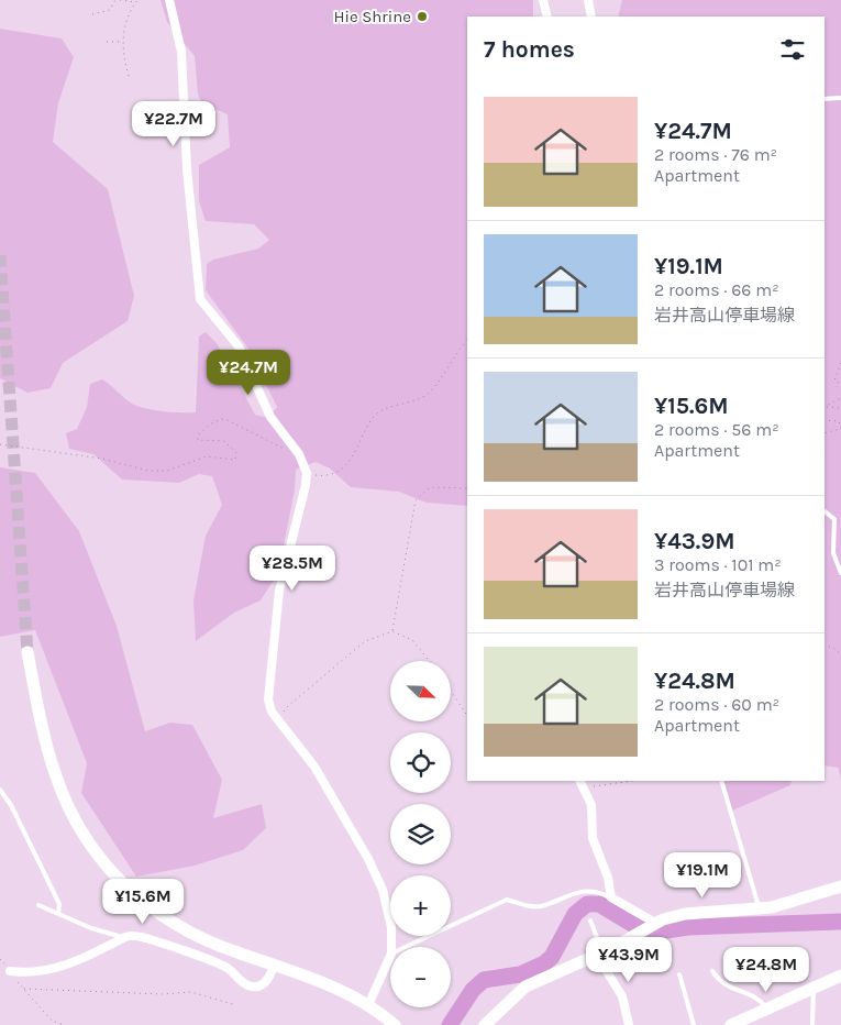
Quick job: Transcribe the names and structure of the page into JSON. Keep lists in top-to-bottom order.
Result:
{
  "places": ["Hie Shrine"],
  "north": "bottom right",
  "page": {
    "heading": "7 homes",
    "list": [
      {
        "name": "¥24.7M",
        "note": "2 rooms · 76 m² · Apartment"
      },
      {
        "name": "¥19.1M",
        "note": "2 rooms · 66 m² · 岩井高山停車場線"
      },
      {
        "name": "¥15.6M",
        "note": "2 rooms · 56 m² · Apartment"
      },
      {
        "name": "¥43.9M",
        "note": "3 rooms · 101 m² · 岩井高山停車場線"
      },
      {
        "name": "¥24.8M",
        "note": "2 rooms · 60 m² · Apartment"
      }
    ],
    "price": [
      "¥22.7M",
      "¥24.7M",
      "¥28.5M",
      "¥19.1M",
      "¥15.6M",
      "¥43.9M",
      "¥24.8M"
    ],
    "map_buttons": ["+", "−"]
  }
}
